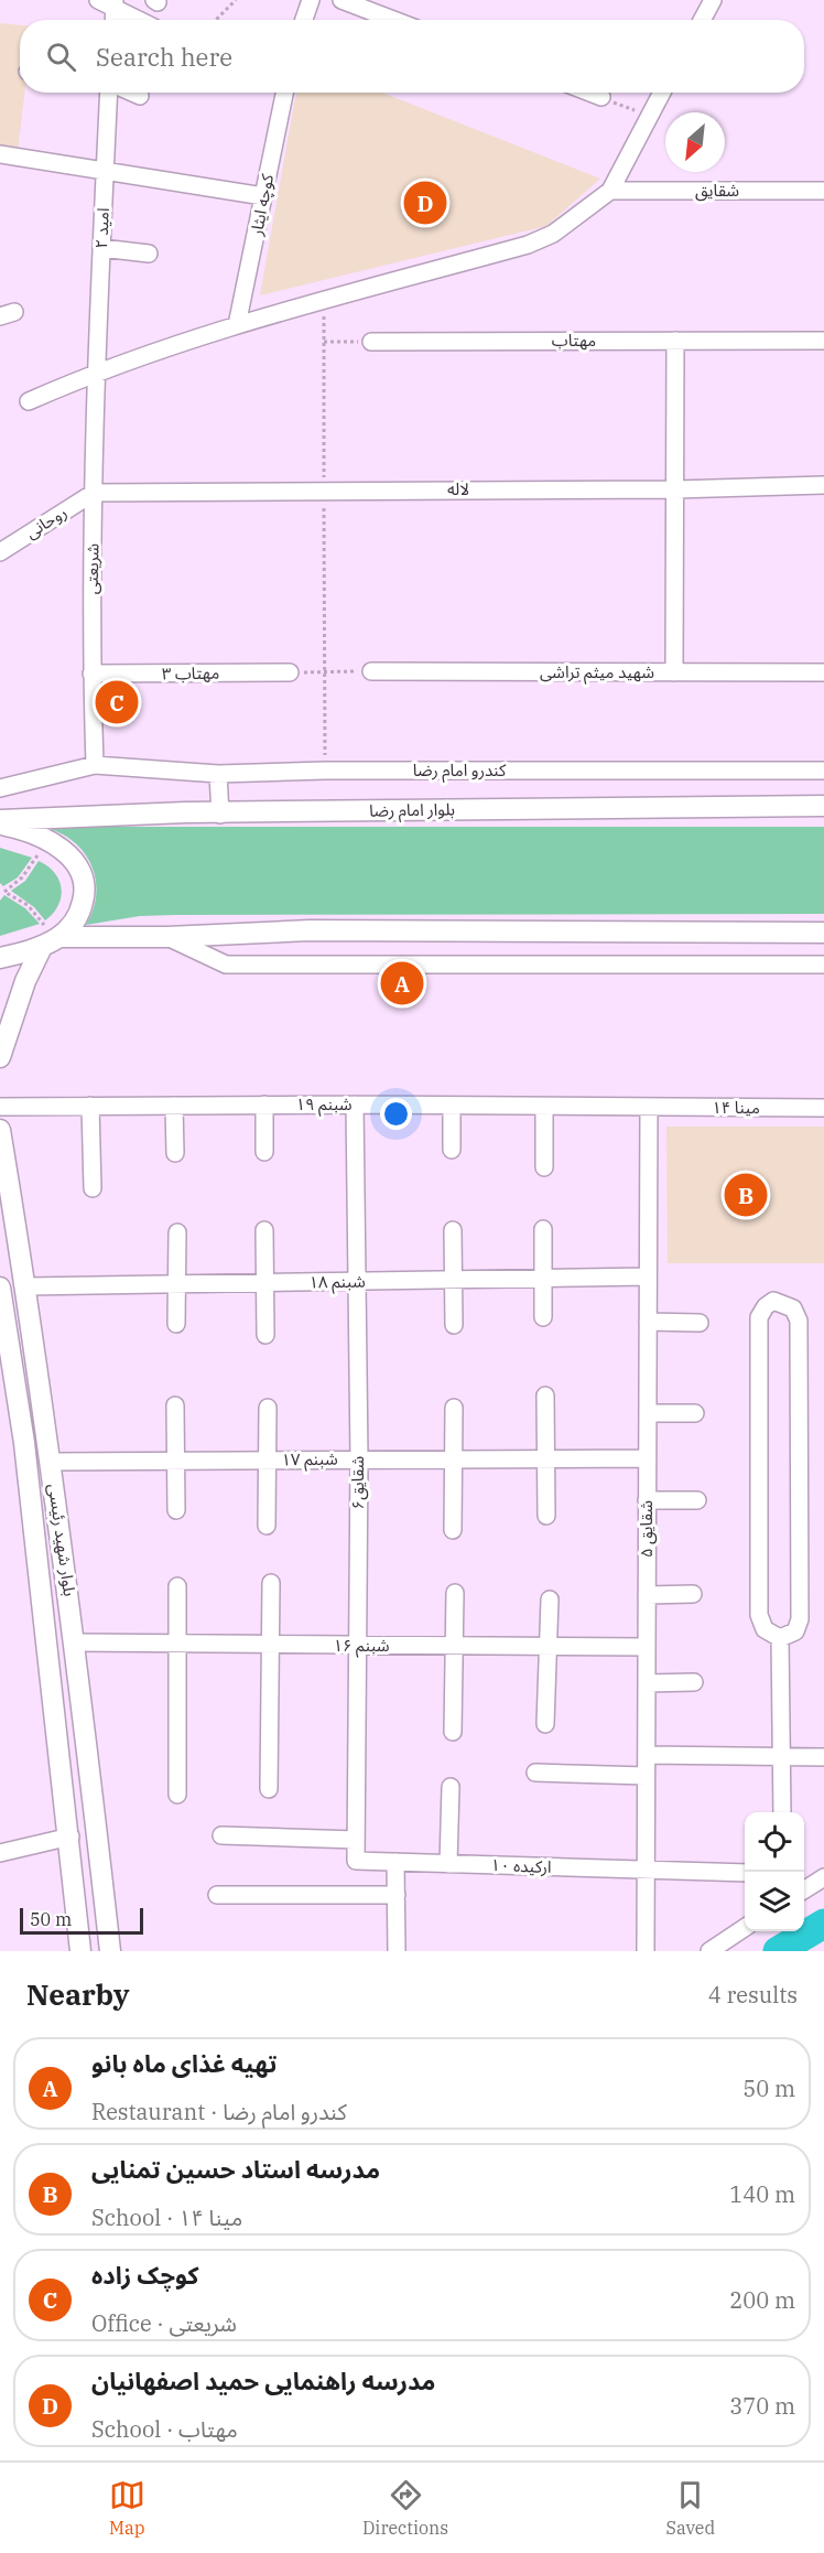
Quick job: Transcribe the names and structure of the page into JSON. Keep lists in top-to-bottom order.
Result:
{
  "streets": {
    "main road": ["بلوار امام رضا", "بلوار شهید رئیسی"],
    "street": [
      "شقایق",
      "کوچه ایثار",
      "امید ۲",
      "مهتاب",
      "لاله",
      "روحانی",
      "شریعتی",
      "شهید میثم تراشی",
      "مهتاب ۳",
      "کندرو امام رضا",
      "شبنم ۱۹",
      "مینا ۱۴",
      "شبنم ۱۸",
      "شبنم ۱۷",
      "شقایق۶",
      "شقایق ۵",
      "شبنم ۱۶",
      "ارکیده ۱۰"
    ]
  },
  "crossings": [
    ["امید ۲", "شریعتی"],
    ["لاله", "روحانی"],
    ["لاله", "شریعتی"],
    ["روحانی", "شریعتی"],
    ["شریعتی", "مهتاب ۳"],
    ["شریعتی", "کندرو امام رضا"],
    ["شبنم ۱۹", "مینا ۱۴"],
    ["شبنم ۱۹", "شقایق۶"],
    ["شبنم ۱۹", "شقایق ۵"],
    ["مینا ۱۴", "شقایق ۵"],
    ["شبنم ۱۸", "شقایق۶"],
    ["شبنم ۱۸", "شقایق ۵"],
    ["شبنم ۱۸", "بلوار شهید رئیسی"],
    ["شبنم ۱۷", "شقایق۶"],
    ["شبنم ۱۷", "شقایق ۵"],
    ["شبنم ۱۷", "بلوار شهید رئیسی"],
    ["شقایق۶", "شبنم ۱۶"],
    ["شقایق۶", "ارکیده ۱۰"],
    ["شقایق ۵", "شبنم ۱۶"],
    ["شقایق ۵", "ارکیده ۱۰"],
    ["بلوار شهید رئیسی", "شبنم ۱۶"]
  ],
  "scale_bar": "50 m",
  "north": "bottom left",
  "page": {
    "search": "Search here",
    "pins": [
      "D",
      "C",
      "A",
      "B"
    ],
    "scale": "50 m",
    "heading": ["Nearby", "4 results"],
    "list": [
      {
        "mark": "A",
        "name": "تهیه غذای ماه بانو",
        "note": "Restaurant · کندرو امام رضا",
        "value": "50 m"
      },
      {
        "mark": "B",
        "name": "مدرسه استاد حسین تمنایی",
        "note": "School · مینا ۱۴",
        "value": "140 m"
      },
      {
        "mark": "C",
        "name": "کوچک زاده",
        "note": "Office · شریعتی",
        "value": "200 m"
      },
      {
        "mark": "D",
        "name": "مدرسه راهنمایی حمید اصفهانیان",
        "note": "School · مهتاب",
        "value": "370 m"
      }
    ],
    "nav": ["Map", "Directions", "Saved"]
  }
}
